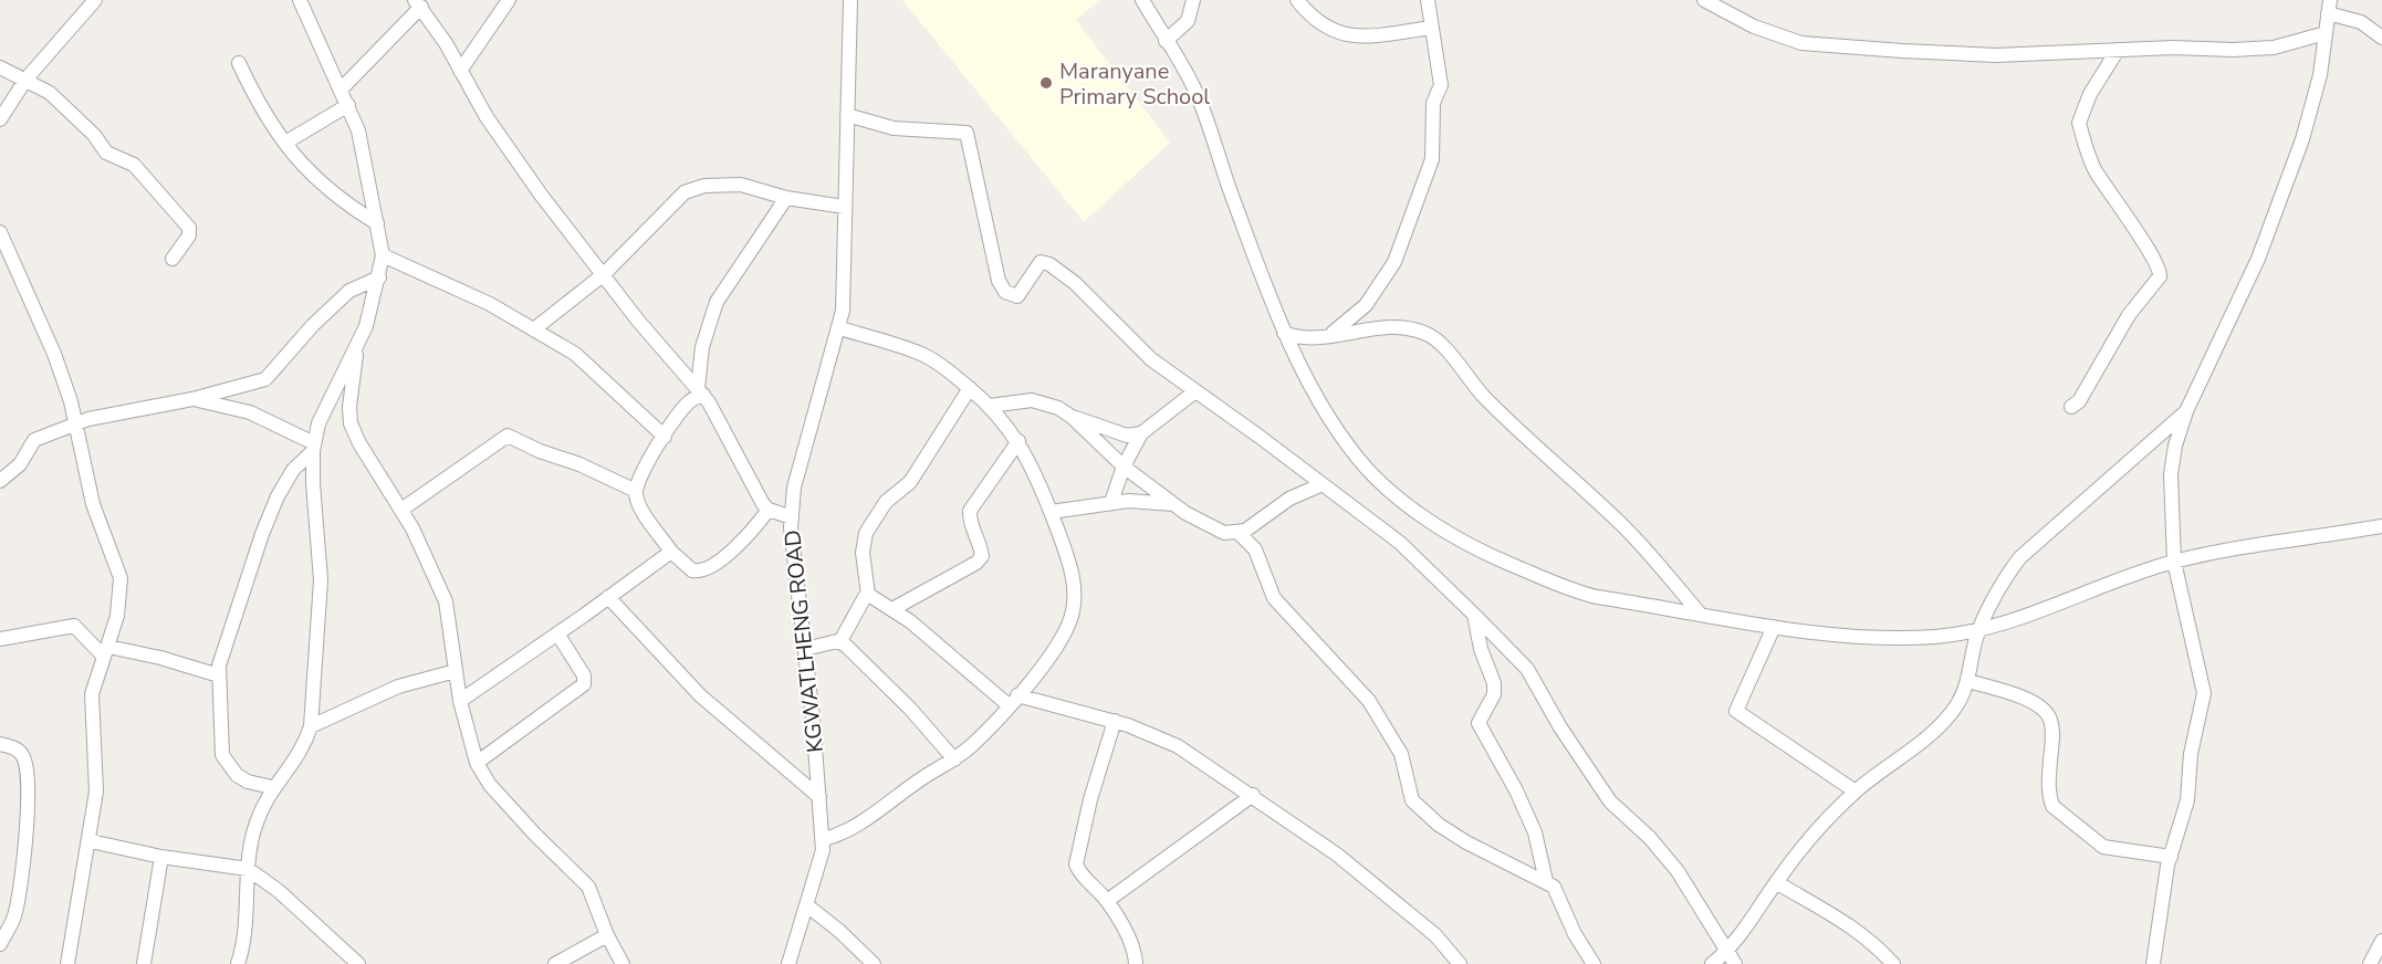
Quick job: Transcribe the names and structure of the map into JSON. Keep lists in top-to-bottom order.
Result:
{
  "streets": {
    "street": ["KGWATLHENG ROAD"]
  },
  "places": ["Maranyane Primary School"]
}
